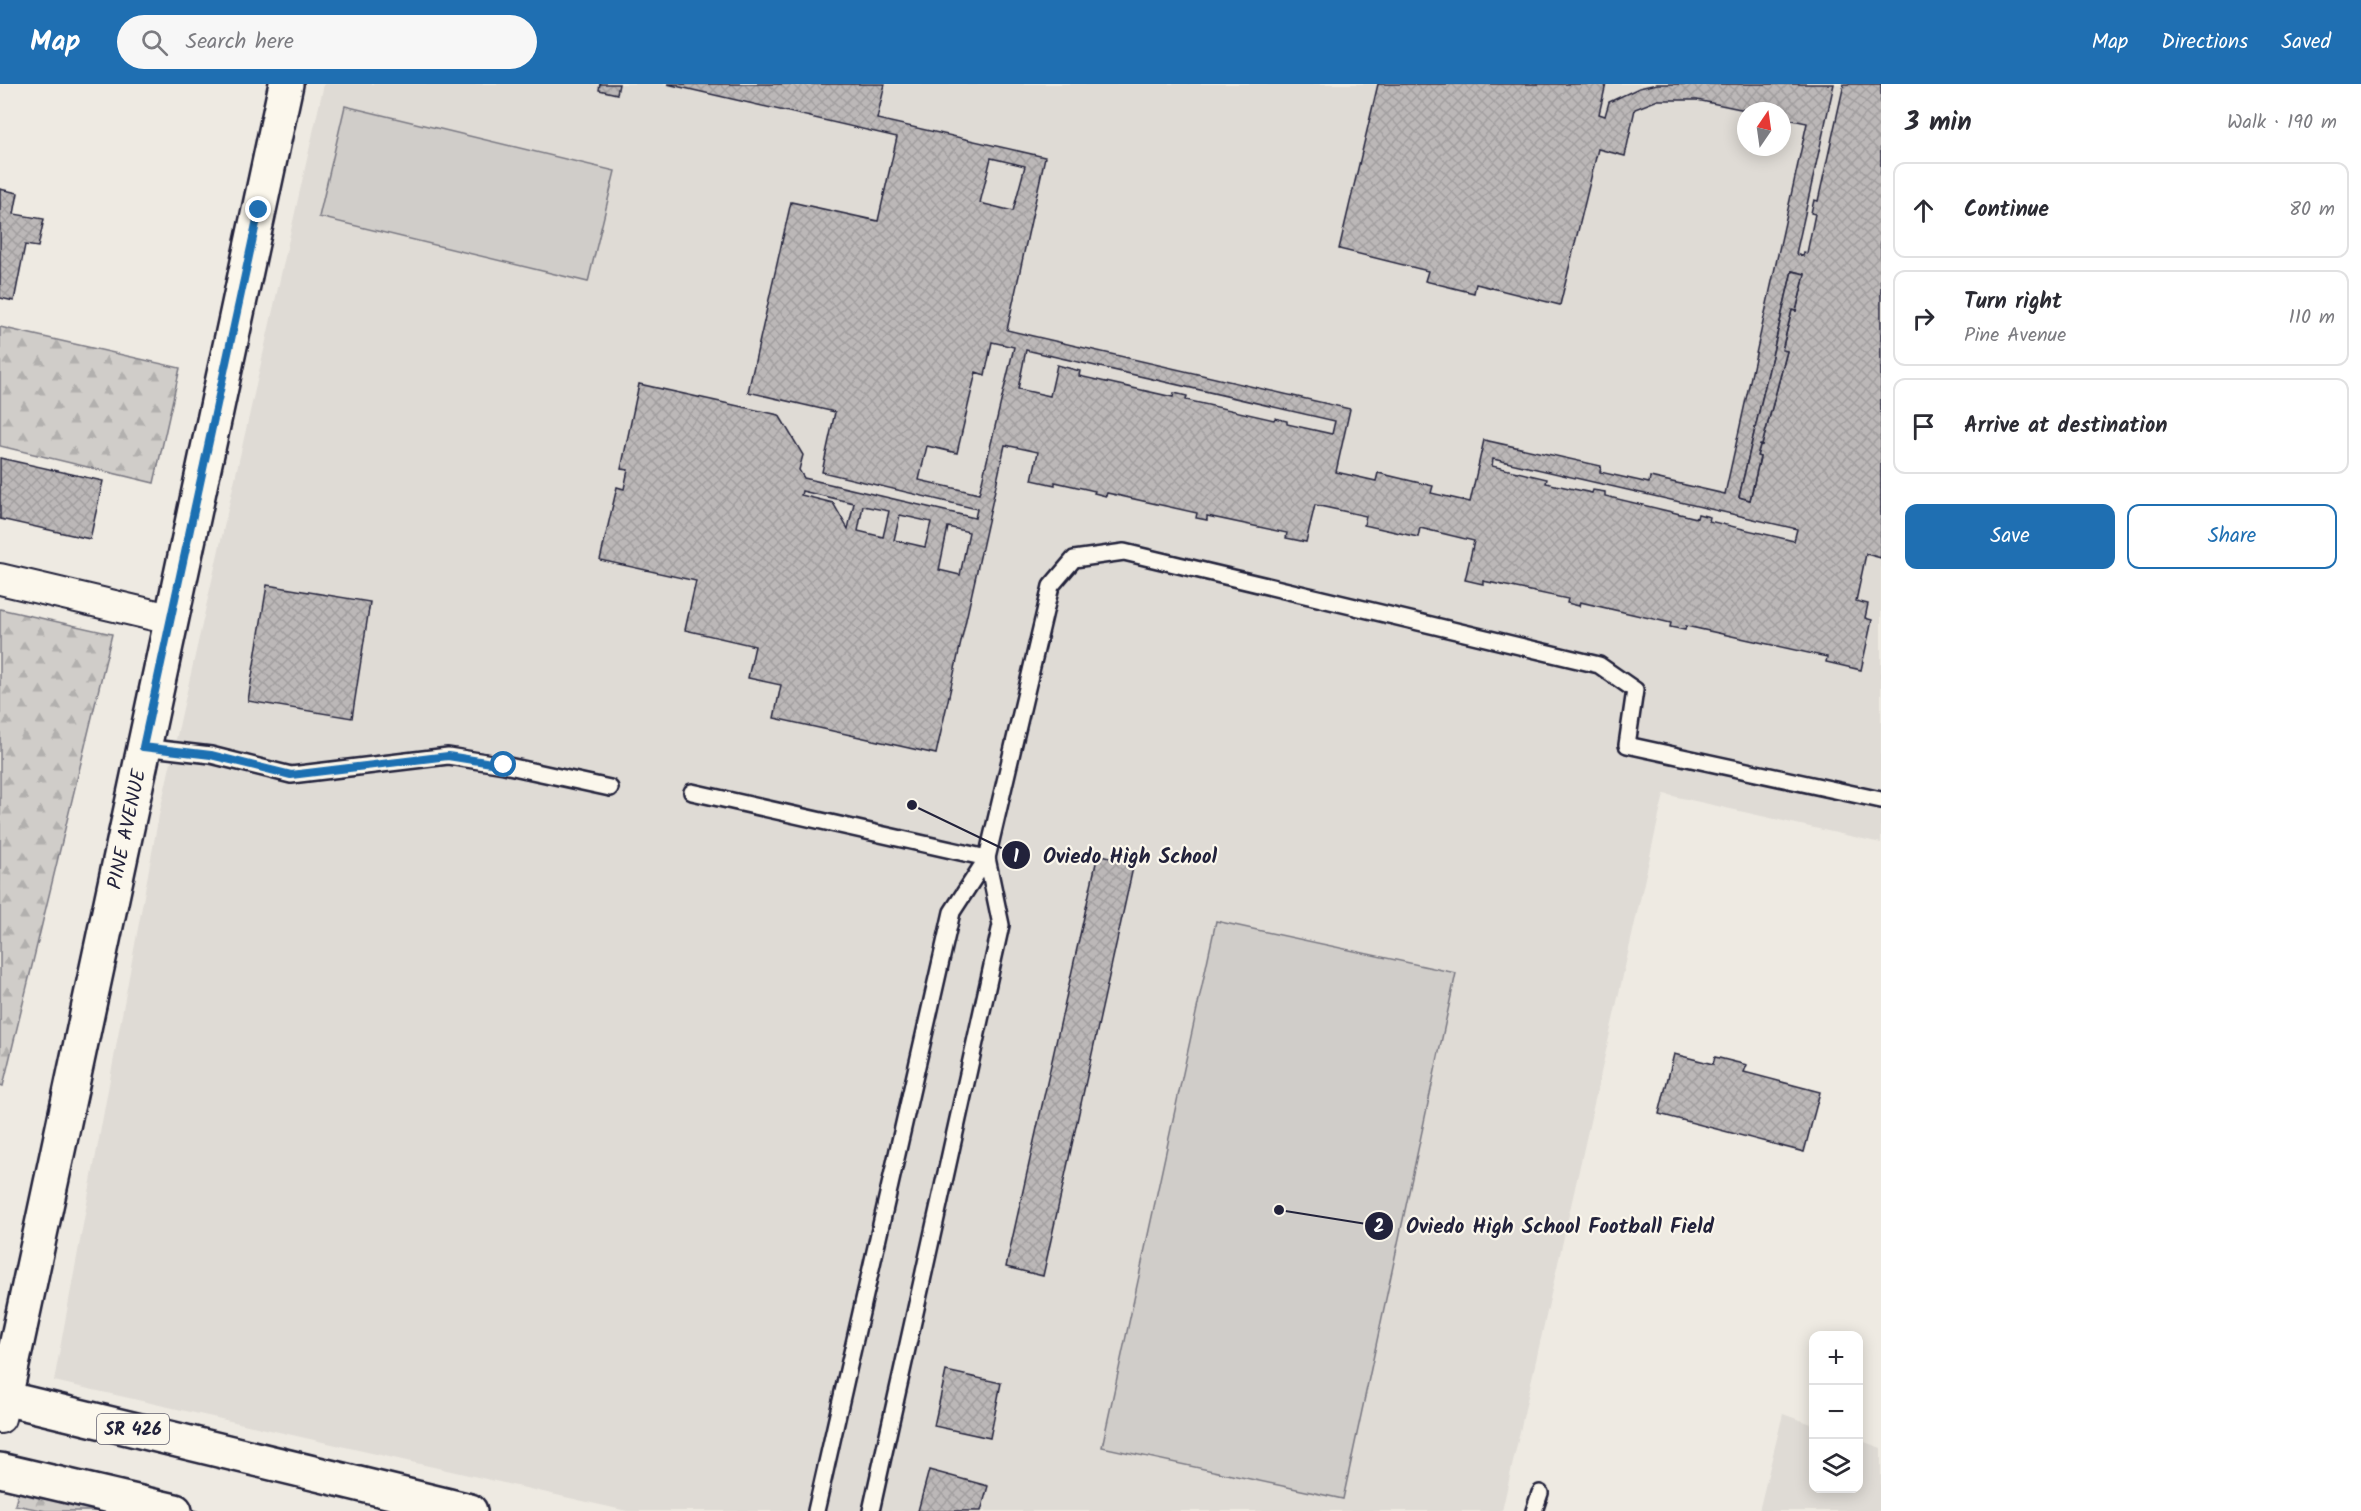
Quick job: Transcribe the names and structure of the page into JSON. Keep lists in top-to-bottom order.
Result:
{
  "streets": {
    "street": ["PINE AVENUE", "SR 426"]
  },
  "crossings": [
    ["PINE AVENUE", "SR 426"]
  ],
  "places": ["Oviedo High School", "Oviedo High School Football Field"],
  "north": "top",
  "page": {
    "header": "Map",
    "search": "Search here",
    "nav": ["Map", "Directions", "Saved"],
    "heading": ["3 min", "Walk · 190 m"],
    "list": [
      ["Continue", "80 m"],
      ["Turn right", "Pine Avenue", "110 m"],
      "Arrive at destination"
    ],
    "buttons": ["Save", "Share"],
    "map_buttons": ["+", "−"]
  }
}
